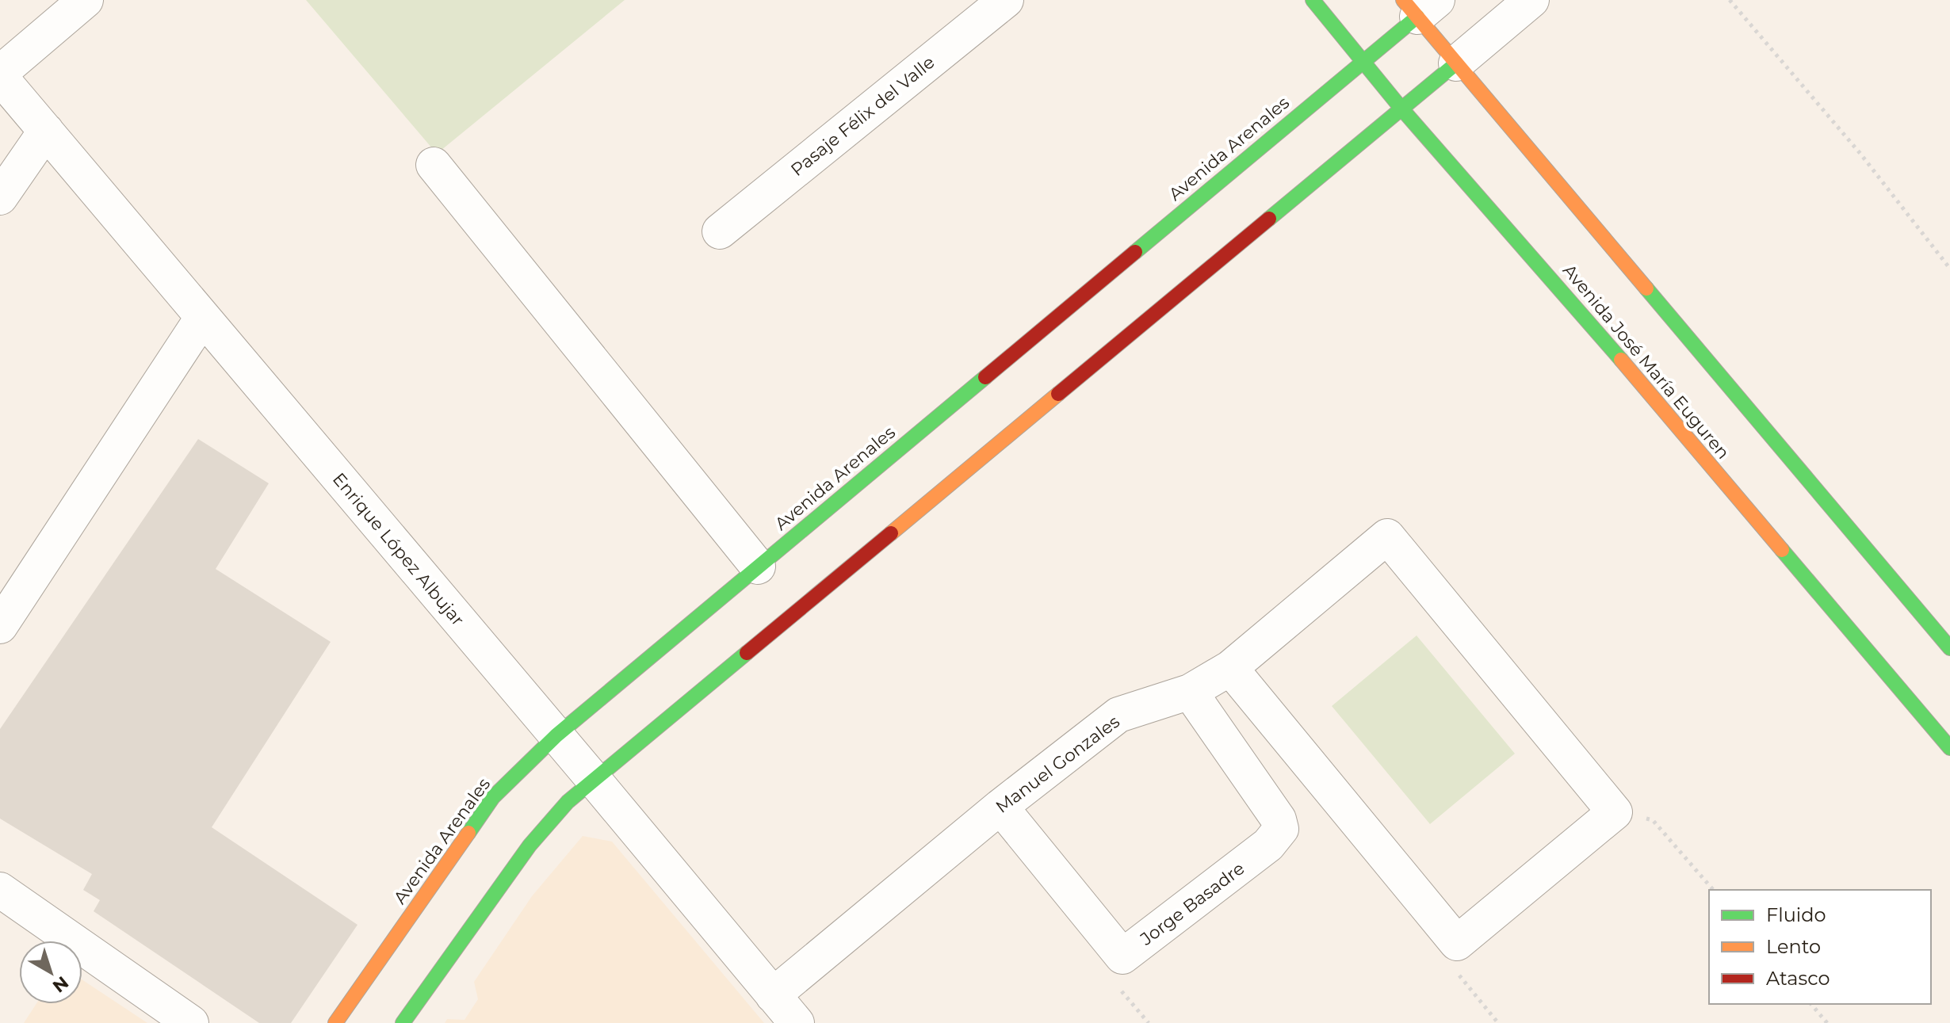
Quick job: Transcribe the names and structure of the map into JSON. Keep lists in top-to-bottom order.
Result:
{
  "streets": {
    "street": [
      "Pasaje Félix del Valle",
      "Avenida Arenales",
      "Avenida José María Euguren",
      "Enrique López Albujar",
      "Manuel Gonzales",
      "Jorge Basadre"
    ]
  },
  "crossings": [
    ["Avenida Arenales", "Avenida José María Euguren"],
    ["Avenida Arenales", "Enrique López Albujar"],
    ["Enrique López Albujar", "Manuel Gonzales"],
    ["Manuel Gonzales", "Jorge Basadre"]
  ],
  "legend": ["Fluido", "Lento", "Atasco"],
  "north": "bottom right"
}
